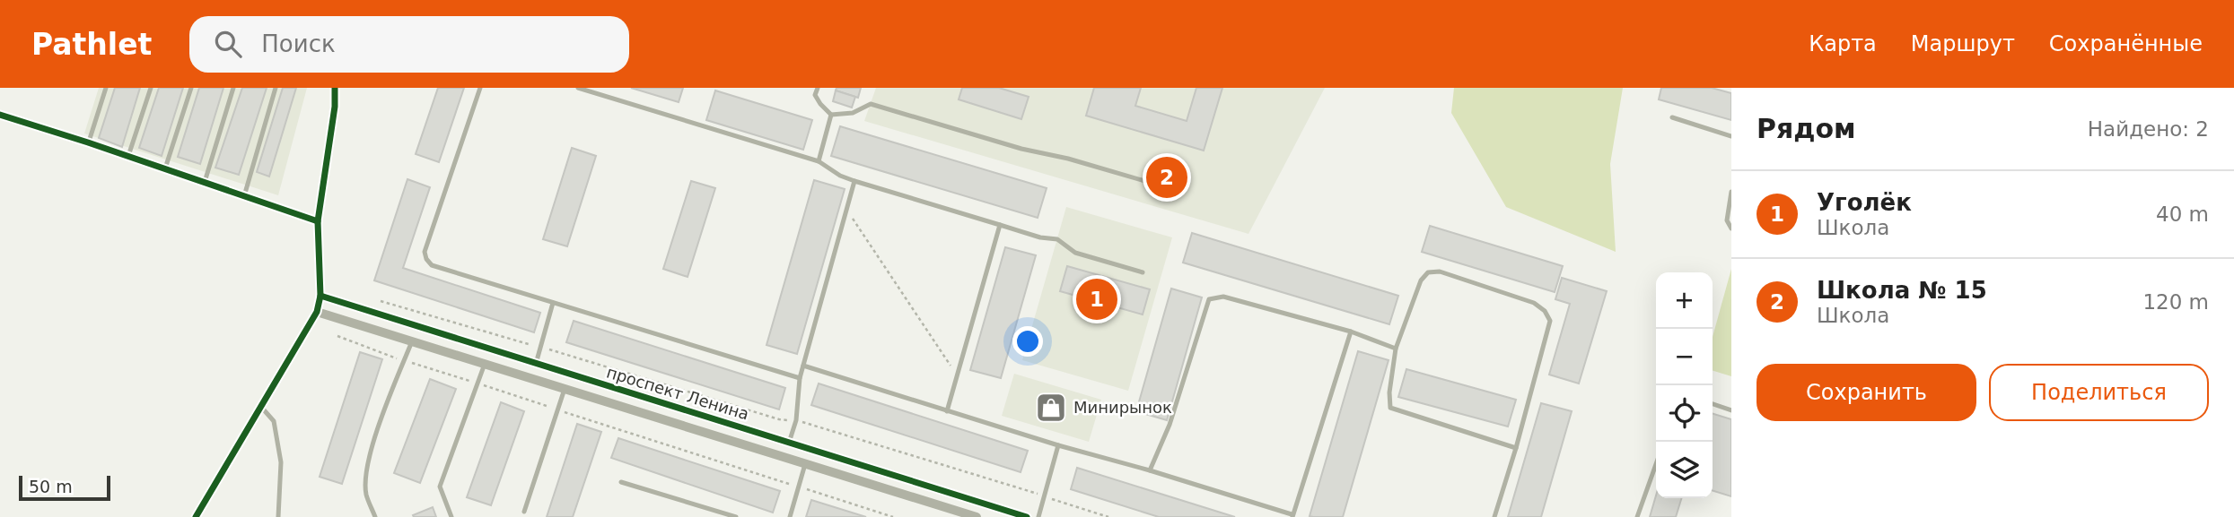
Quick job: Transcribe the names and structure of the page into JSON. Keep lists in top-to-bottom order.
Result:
{
  "streets": {
    "street": ["проспект Ленина"]
  },
  "places": {
    "shop": ["Минирынок"]
  },
  "scale_bar": "50 m",
  "page": {
    "header": "Pathlet",
    "search": "Поиск",
    "nav": ["Карта", "Маршрут", "Сохранённые"],
    "heading": ["Рядом", "Найдено: 2"],
    "pins": ["2", "1"],
    "list": [
      {
        "mark": "1",
        "name": "Уголёк",
        "note": "Школа",
        "value": "40 m"
      },
      {
        "mark": "2",
        "name": "Школа № 15",
        "note": "Школа",
        "value": "120 m"
      }
    ],
    "map_buttons": ["+", "−"],
    "buttons": ["Сохранить", "Поделиться"],
    "scale": "50 m"
  }
}
